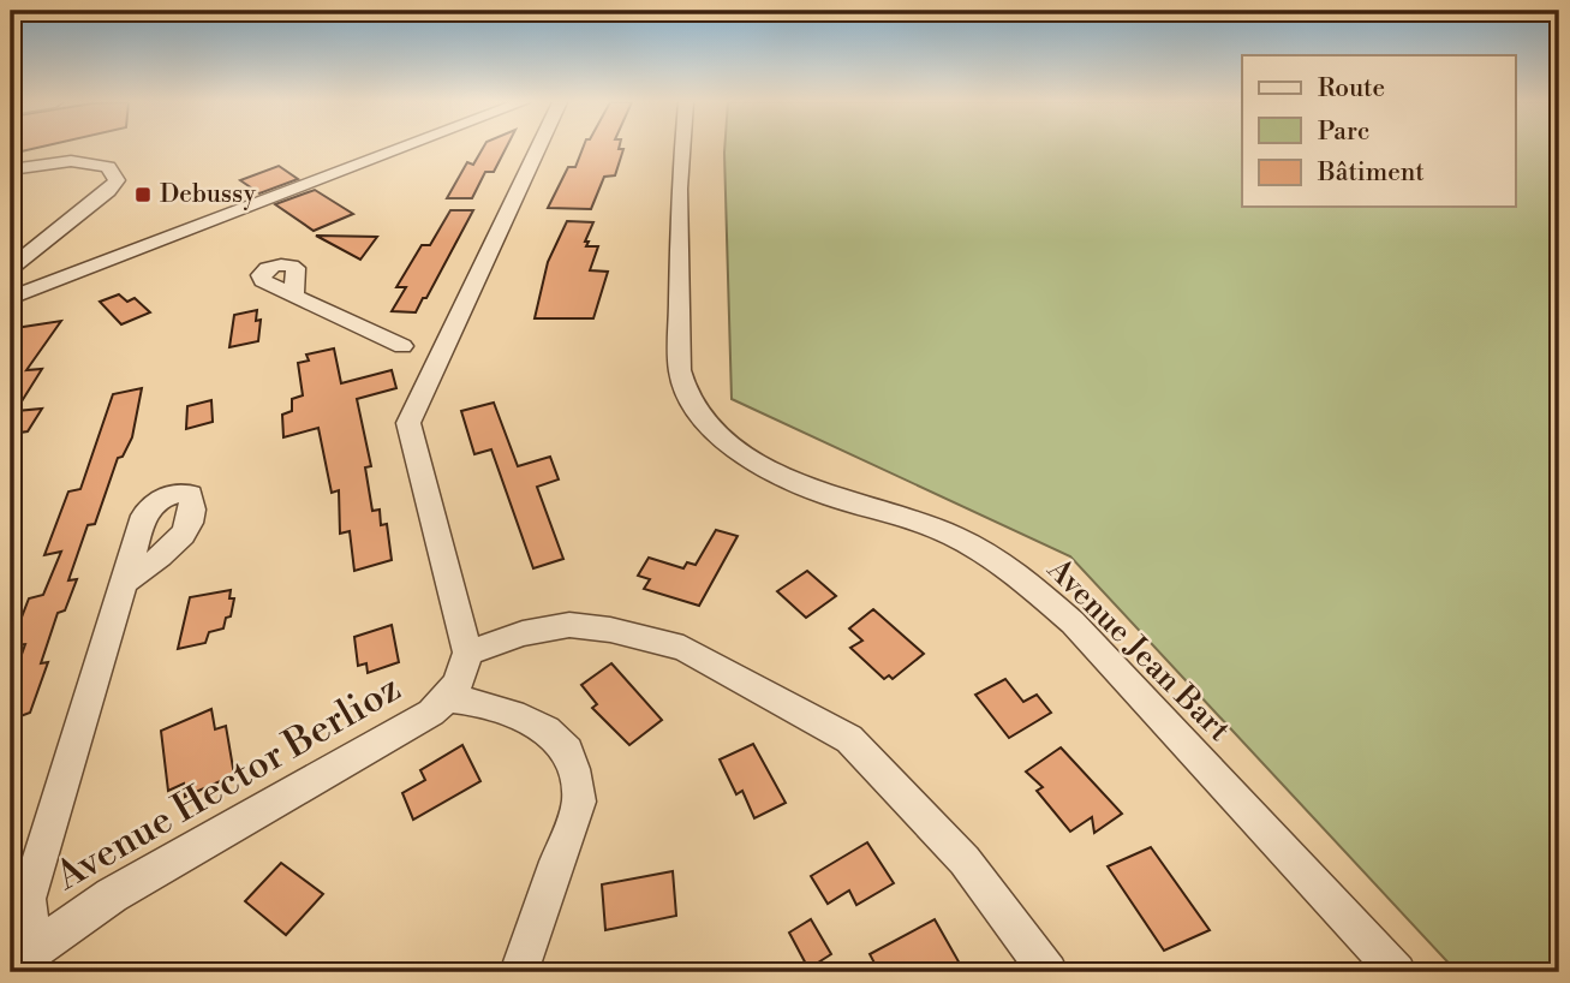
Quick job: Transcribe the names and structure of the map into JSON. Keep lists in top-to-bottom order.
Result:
{
  "streets": {
    "street": ["Avenue Jean Bart", "Avenue Hector Berlioz"]
  },
  "places": {
    "transit": ["Debussy"]
  },
  "legend": ["Route", "Parc", "Bâtiment"]
}
